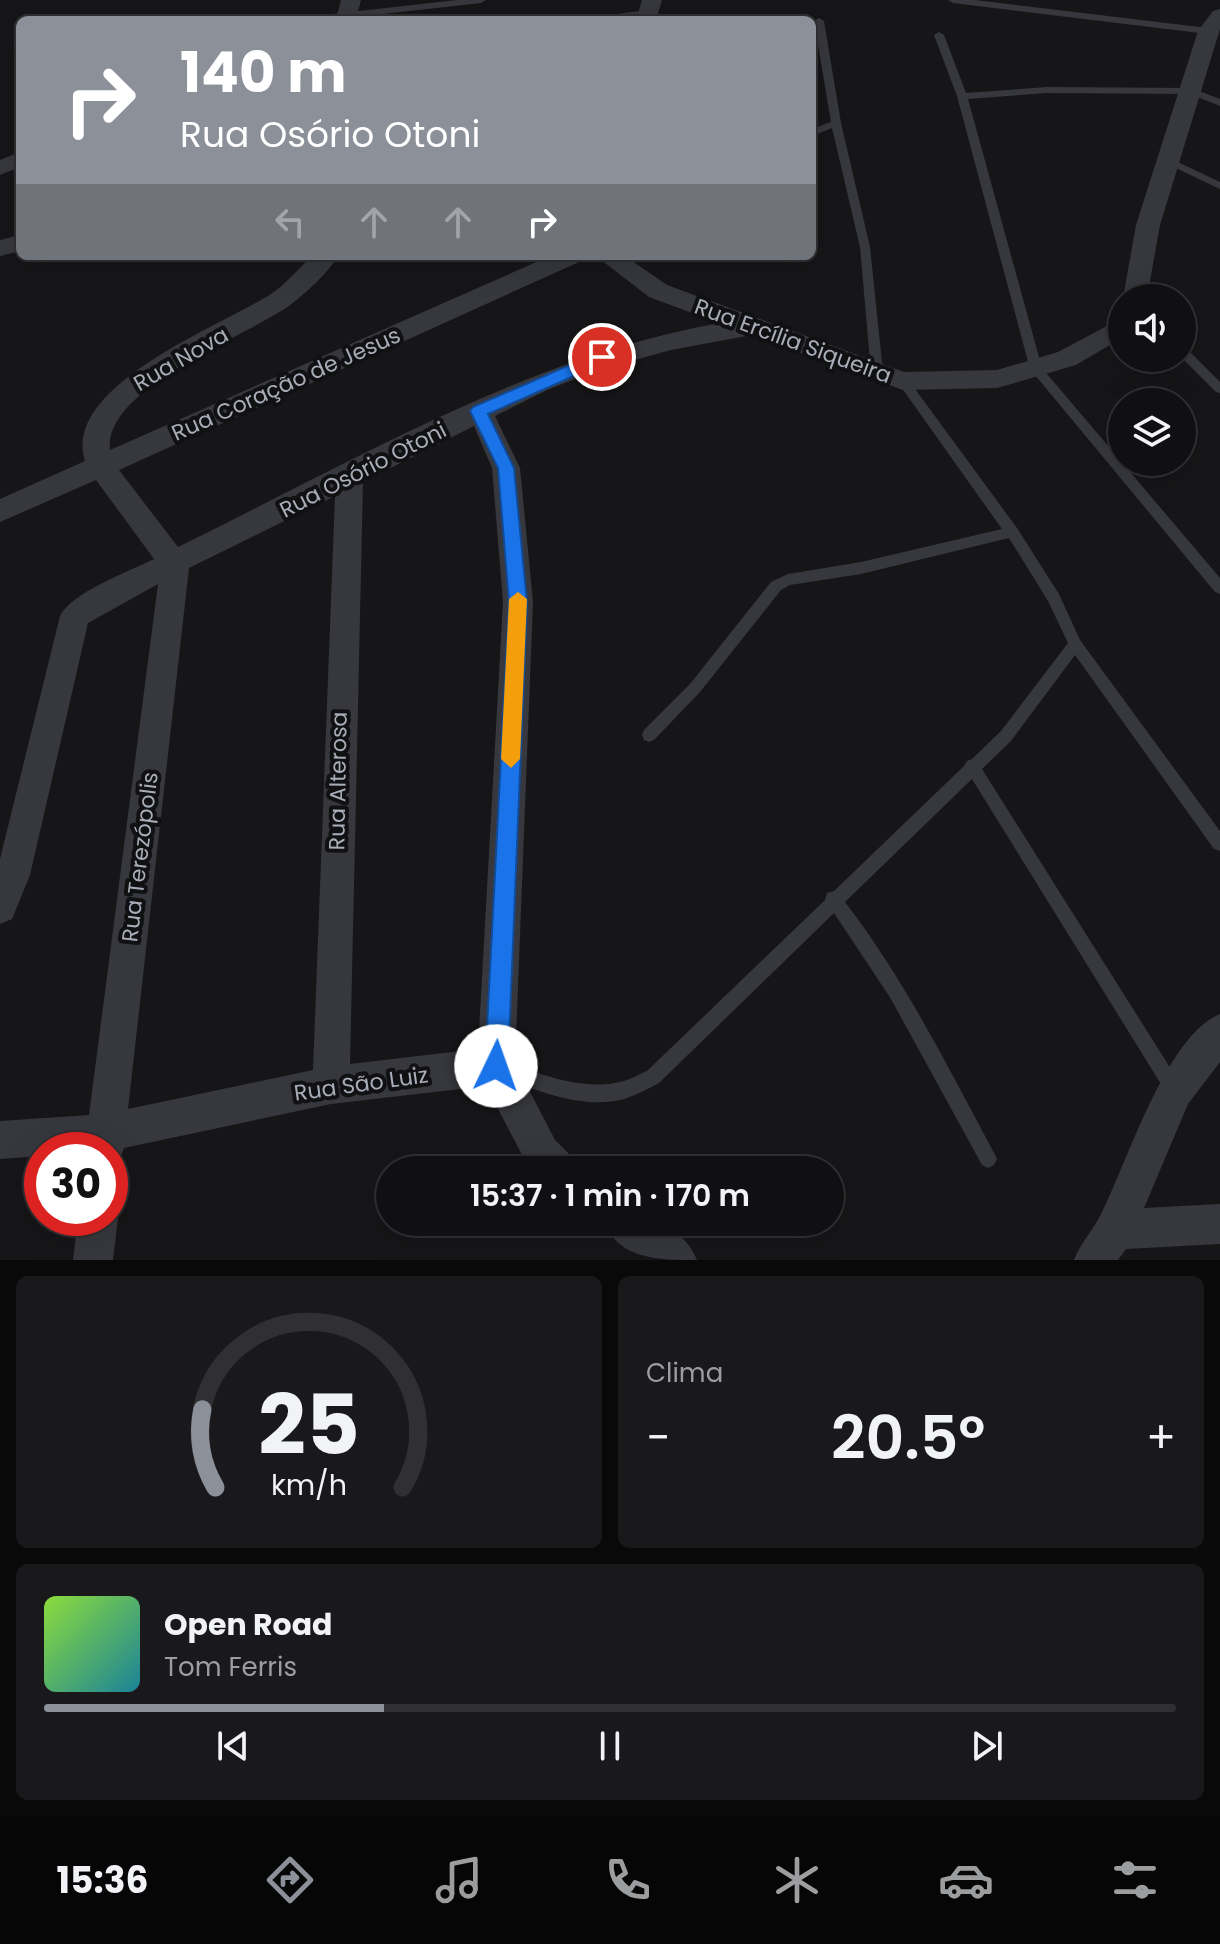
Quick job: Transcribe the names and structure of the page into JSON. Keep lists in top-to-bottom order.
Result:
{
  "streets": {
    "street": [
      "Rua Ercília Siqueira",
      "Rua Nova",
      "Rua Coração de Jesus",
      "Rua Osório Otoni",
      "Rua Alterosa",
      "Rua Terezópolis",
      "Rua São Luiz"
    ]
  },
  "crossings": [
    ["Rua Ercília Siqueira", "Rua Osório Otoni"],
    ["Rua Nova", "Rua Coração de Jesus"],
    ["Rua Osório Otoni", "Rua Alterosa"],
    ["Rua Osório Otoni", "Rua Terezópolis"],
    ["Rua Alterosa", "Rua São Luiz"]
  ],
  "page": {
    "turn": ["140 m", "Rua Osório Otoni"],
    "limit": "30",
    "trip": "15:37 · 1 min · 170 m",
    "tile": "Clima",
    "heat": ["−", "20.5°", "+"],
    "song": ["Open Road", "Tom Ferris"],
    "tabs": "15:36",
    "gauge": ["25", "km/h"]
  }
}
